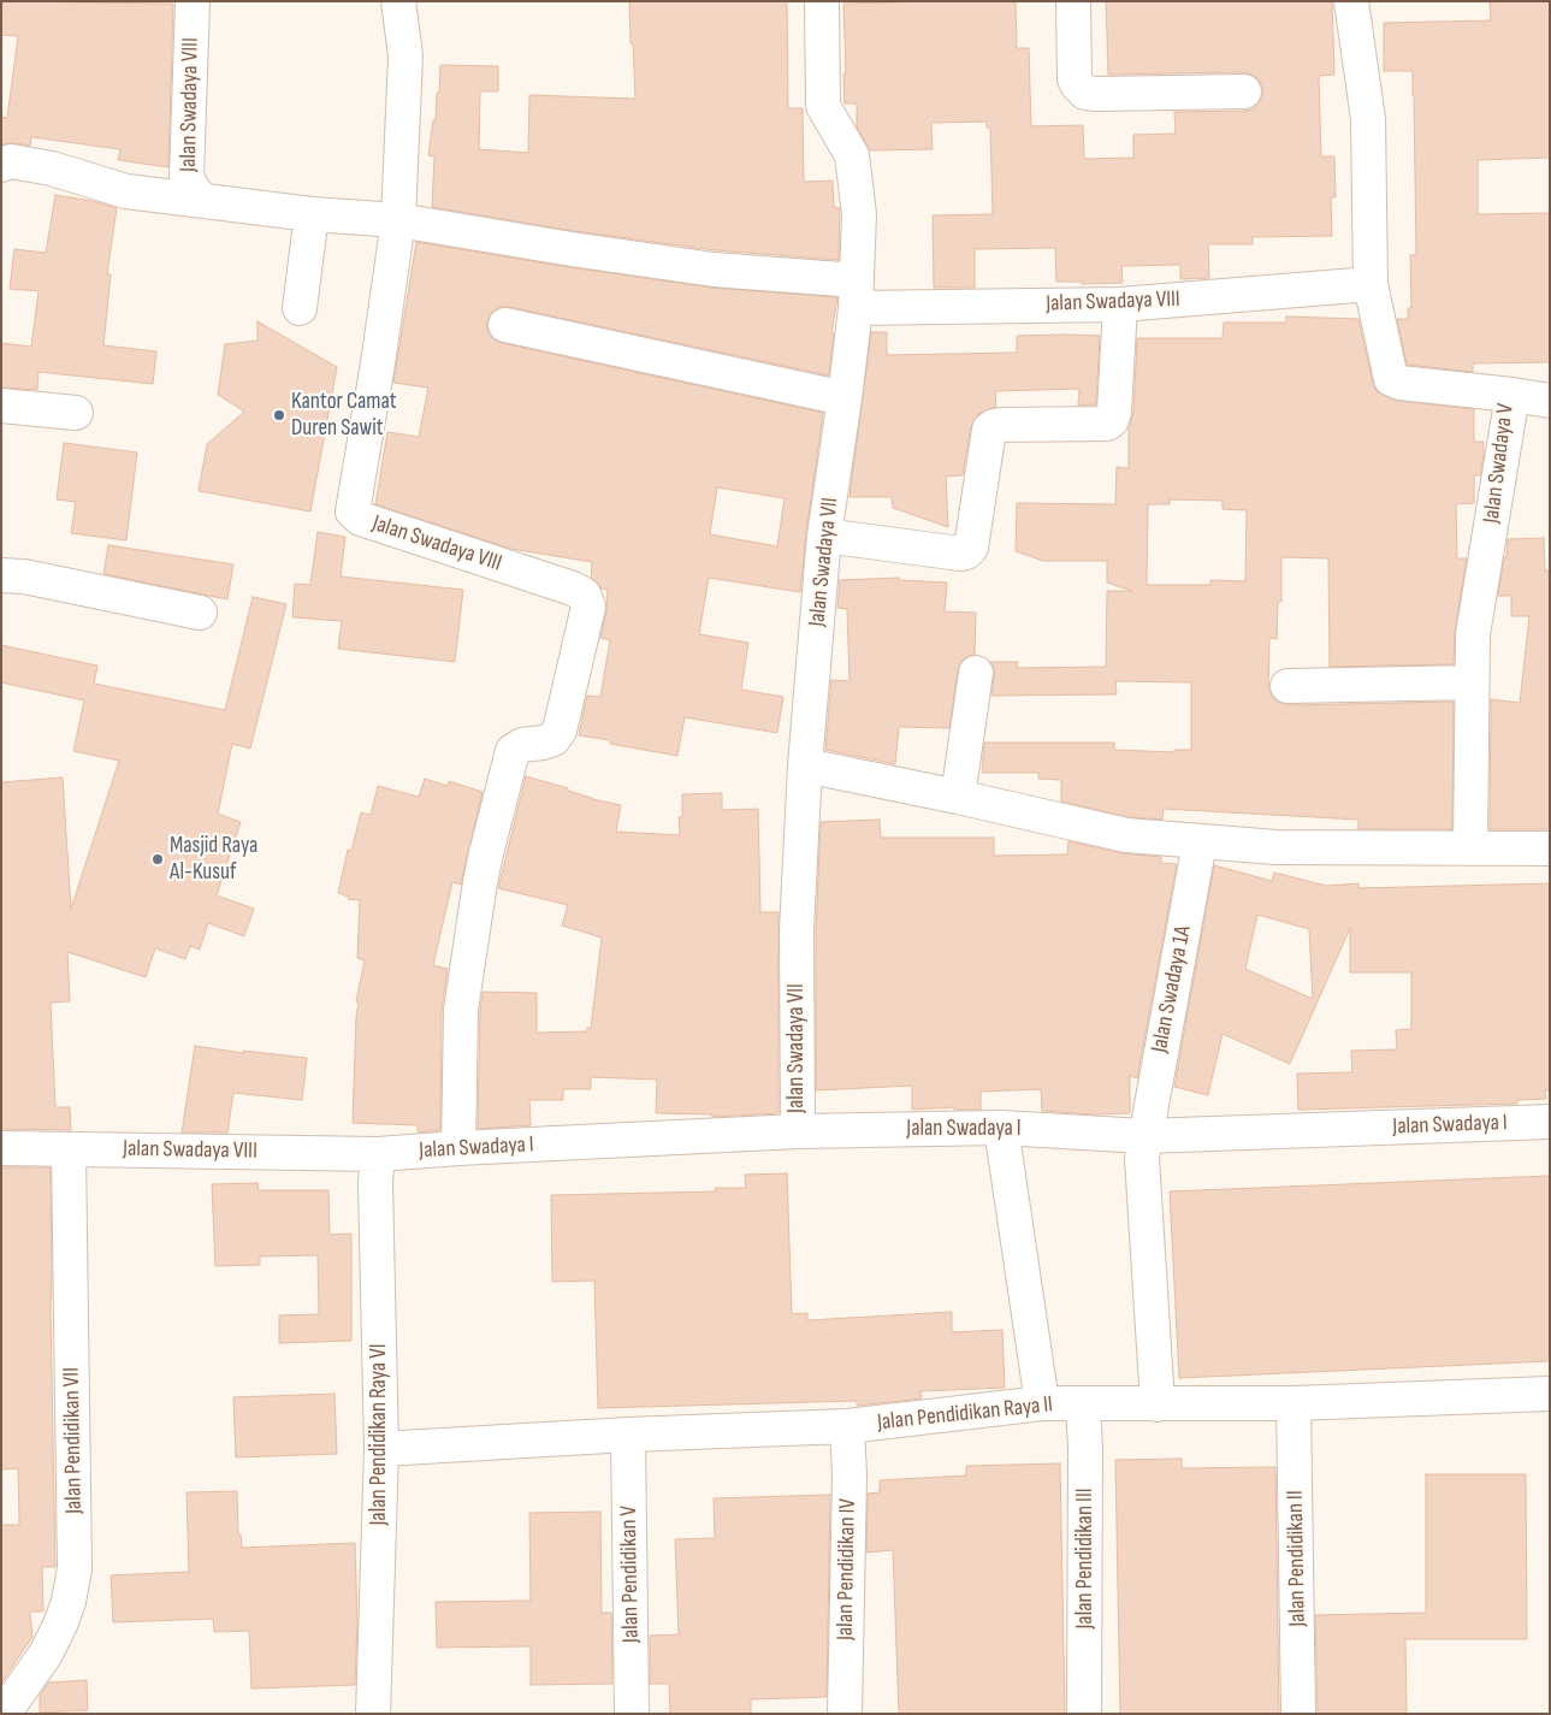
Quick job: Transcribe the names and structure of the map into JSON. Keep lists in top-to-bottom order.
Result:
{
  "streets": {
    "street": [
      "Jalan Swadaya VIII",
      "Jalan Swadaya V",
      "Jalan Swadaya VII",
      "Jalan Swadaya 1A",
      "Jalan Swadaya I",
      "Jalan Pendidikan Raya II",
      "Jalan Pendidikan Raya VI",
      "Jalan Pendidikan VII",
      "Jalan Pendidikan III",
      "Jalan Pendidikan II",
      "Jalan Pendidikan IV",
      "Jalan Pendidikan V"
    ]
  },
  "crossings": [
    ["Jalan Swadaya VIII", "Jalan Swadaya V"],
    ["Jalan Swadaya VIII", "Jalan Swadaya VII"],
    ["Jalan Swadaya VIII", "Jalan Swadaya I"],
    ["Jalan Swadaya VIII", "Jalan Pendidikan Raya VI"],
    ["Jalan Swadaya VIII", "Jalan Pendidikan VII"],
    ["Jalan Swadaya VII", "Jalan Swadaya I"],
    ["Jalan Swadaya 1A", "Jalan Swadaya I"],
    ["Jalan Swadaya 1A", "Jalan Pendidikan Raya II"],
    ["Jalan Swadaya I", "Jalan Pendidikan Raya VI"],
    ["Jalan Pendidikan Raya II", "Jalan Pendidikan Raya VI"],
    ["Jalan Pendidikan Raya II", "Jalan Pendidikan III"],
    ["Jalan Pendidikan Raya II", "Jalan Pendidikan II"],
    ["Jalan Pendidikan Raya II", "Jalan Pendidikan IV"],
    ["Jalan Pendidikan Raya II", "Jalan Pendidikan V"]
  ],
  "places": ["Kantor Camat Duren Sawit", "Masjid Raya Al-Kusuf"]
}
